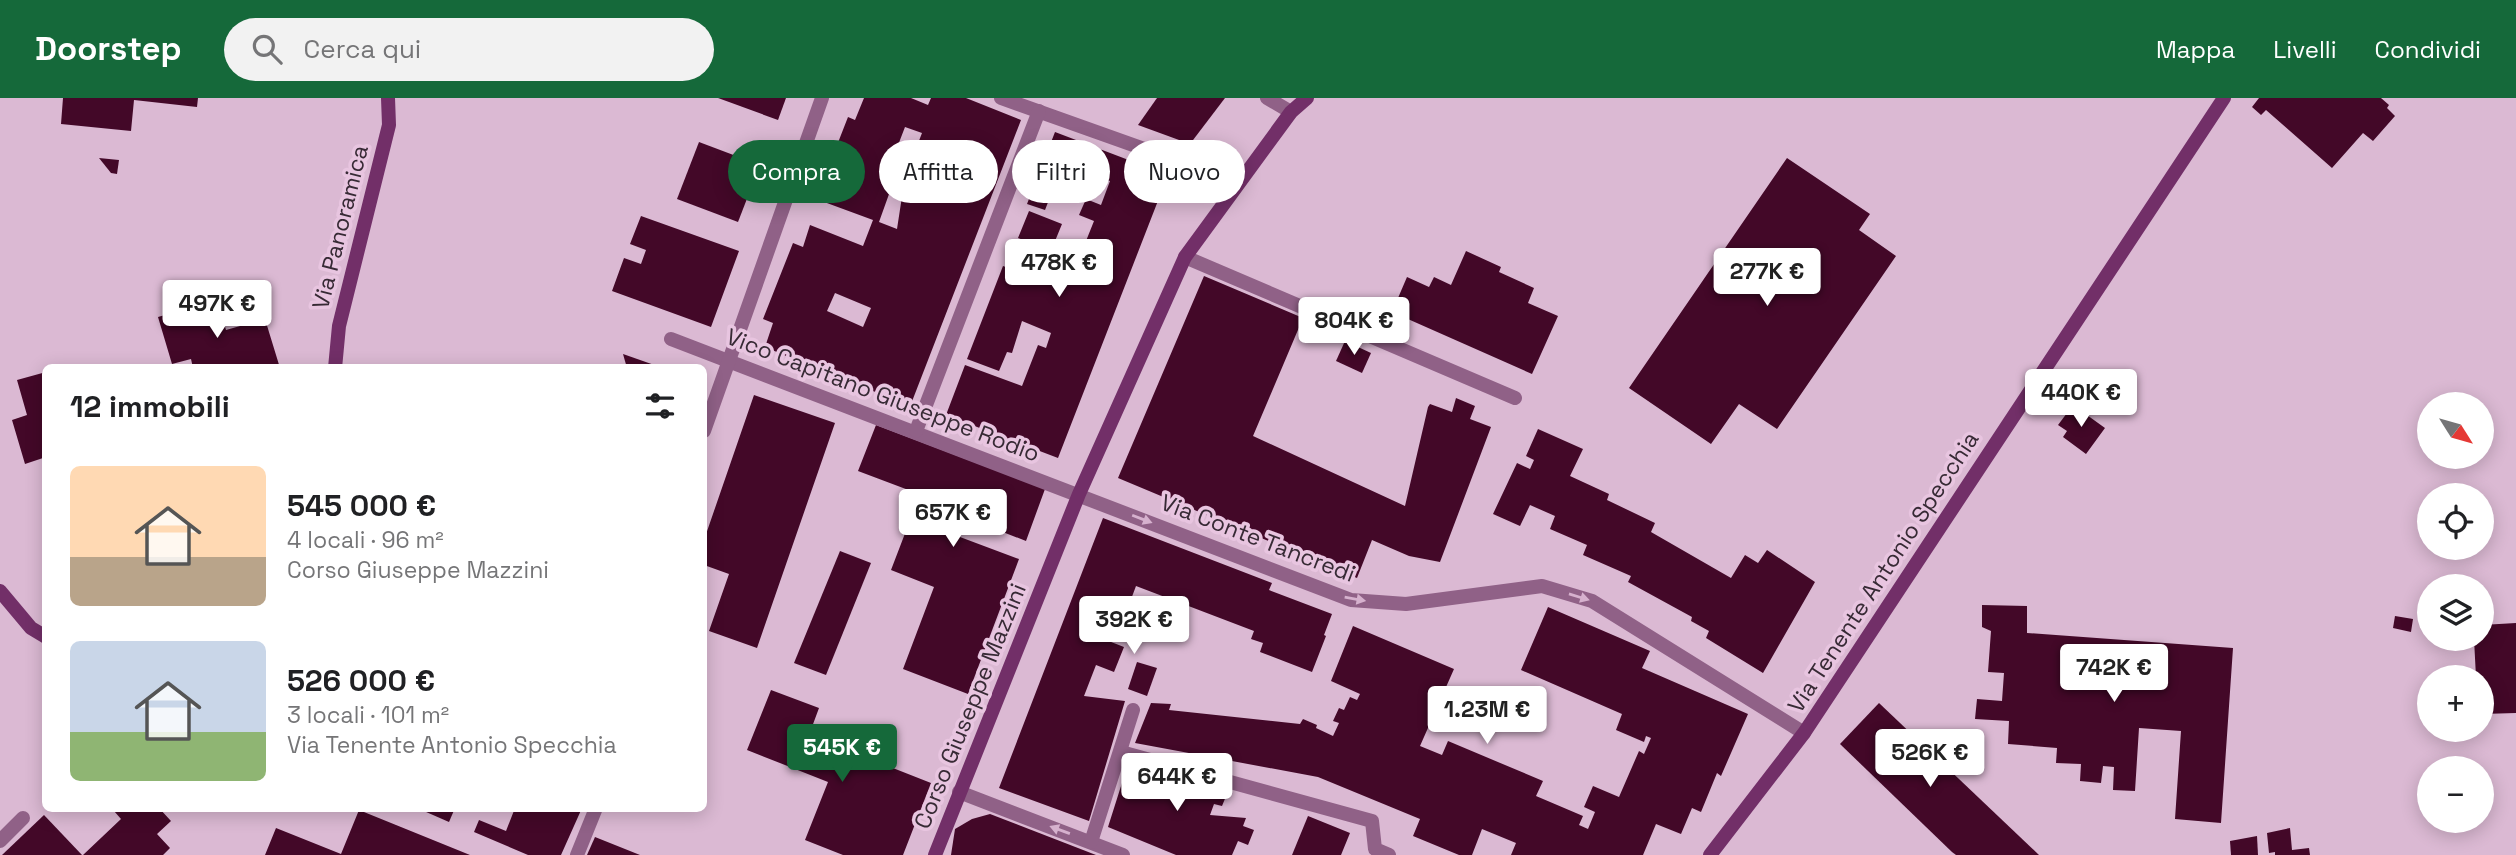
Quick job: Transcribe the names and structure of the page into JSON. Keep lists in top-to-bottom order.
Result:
{
  "streets": {
    "street": [
      "Via Panoramica",
      "Vico Capitano Giuseppe Rodio",
      "Via Conte Tancredi",
      "Via Tenente Antonio Specchia",
      "Corso Giuseppe Mazzini"
    ]
  },
  "crossings": [
    ["Vico Capitano Giuseppe Rodio", "Via Conte Tancredi"],
    ["Vico Capitano Giuseppe Rodio", "Corso Giuseppe Mazzini"],
    ["Via Conte Tancredi", "Via Tenente Antonio Specchia"],
    ["Via Conte Tancredi", "Corso Giuseppe Mazzini"]
  ],
  "one_way": ["Via Conte Tancredi"],
  "north": "bottom right",
  "page": {
    "header": "Doorstep",
    "search": "Cerca qui",
    "nav": ["Mappa", "Livelli", "Condividi"],
    "chip": [
      "Compra",
      "Affitta",
      "Filtri",
      "Nuovo"
    ],
    "price": [
      "478K €",
      "277K €",
      "497K €",
      "804K €",
      "440K €",
      "657K €",
      "392K €",
      "742K €",
      "1.23M €",
      "545K €",
      "526K €",
      "644K €"
    ],
    "heading": "12 immobili",
    "map_buttons": ["+", "−"],
    "list": [
      {
        "name": "545 000 €",
        "note": "4 locali · 96 m² · Corso Giuseppe Mazzini"
      },
      {
        "name": "526 000 €",
        "note": "3 locali · 101 m² · Via Tenente Antonio Specchia"
      }
    ]
  }
}
